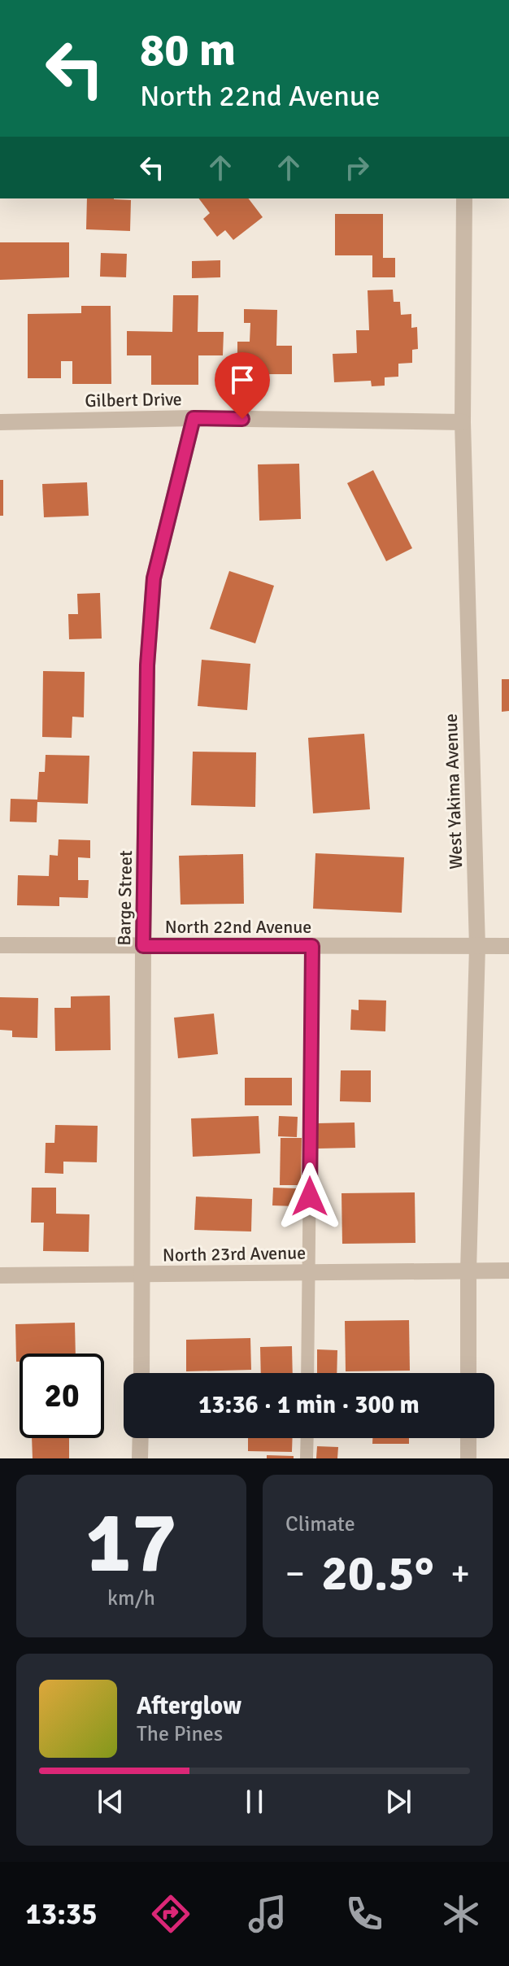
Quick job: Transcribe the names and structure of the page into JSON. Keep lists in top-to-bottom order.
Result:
{
  "streets": {
    "street": [
      "Gilbert Drive",
      "West Yakima Avenue",
      "Barge Street",
      "North 22nd Avenue",
      "North 23rd Avenue"
    ]
  },
  "crossings": [
    ["Gilbert Drive", "West Yakima Avenue"],
    ["Gilbert Drive", "Barge Street"],
    ["West Yakima Avenue", "North 22nd Avenue"],
    ["West Yakima Avenue", "North 23rd Avenue"],
    ["Barge Street", "North 22nd Avenue"],
    ["Barge Street", "North 23rd Avenue"]
  ],
  "page": {
    "turn": ["80 m", "North 22nd Avenue"],
    "limit": "20",
    "trip": "13:36 · 1 min · 300 m",
    "tile": [
      ["17", "km/h"],
      "Climate"
    ],
    "heat": ["−", "20.5°", "+"],
    "song": ["Afterglow", "The Pines"],
    "tabs": "13:35"
  }
}
